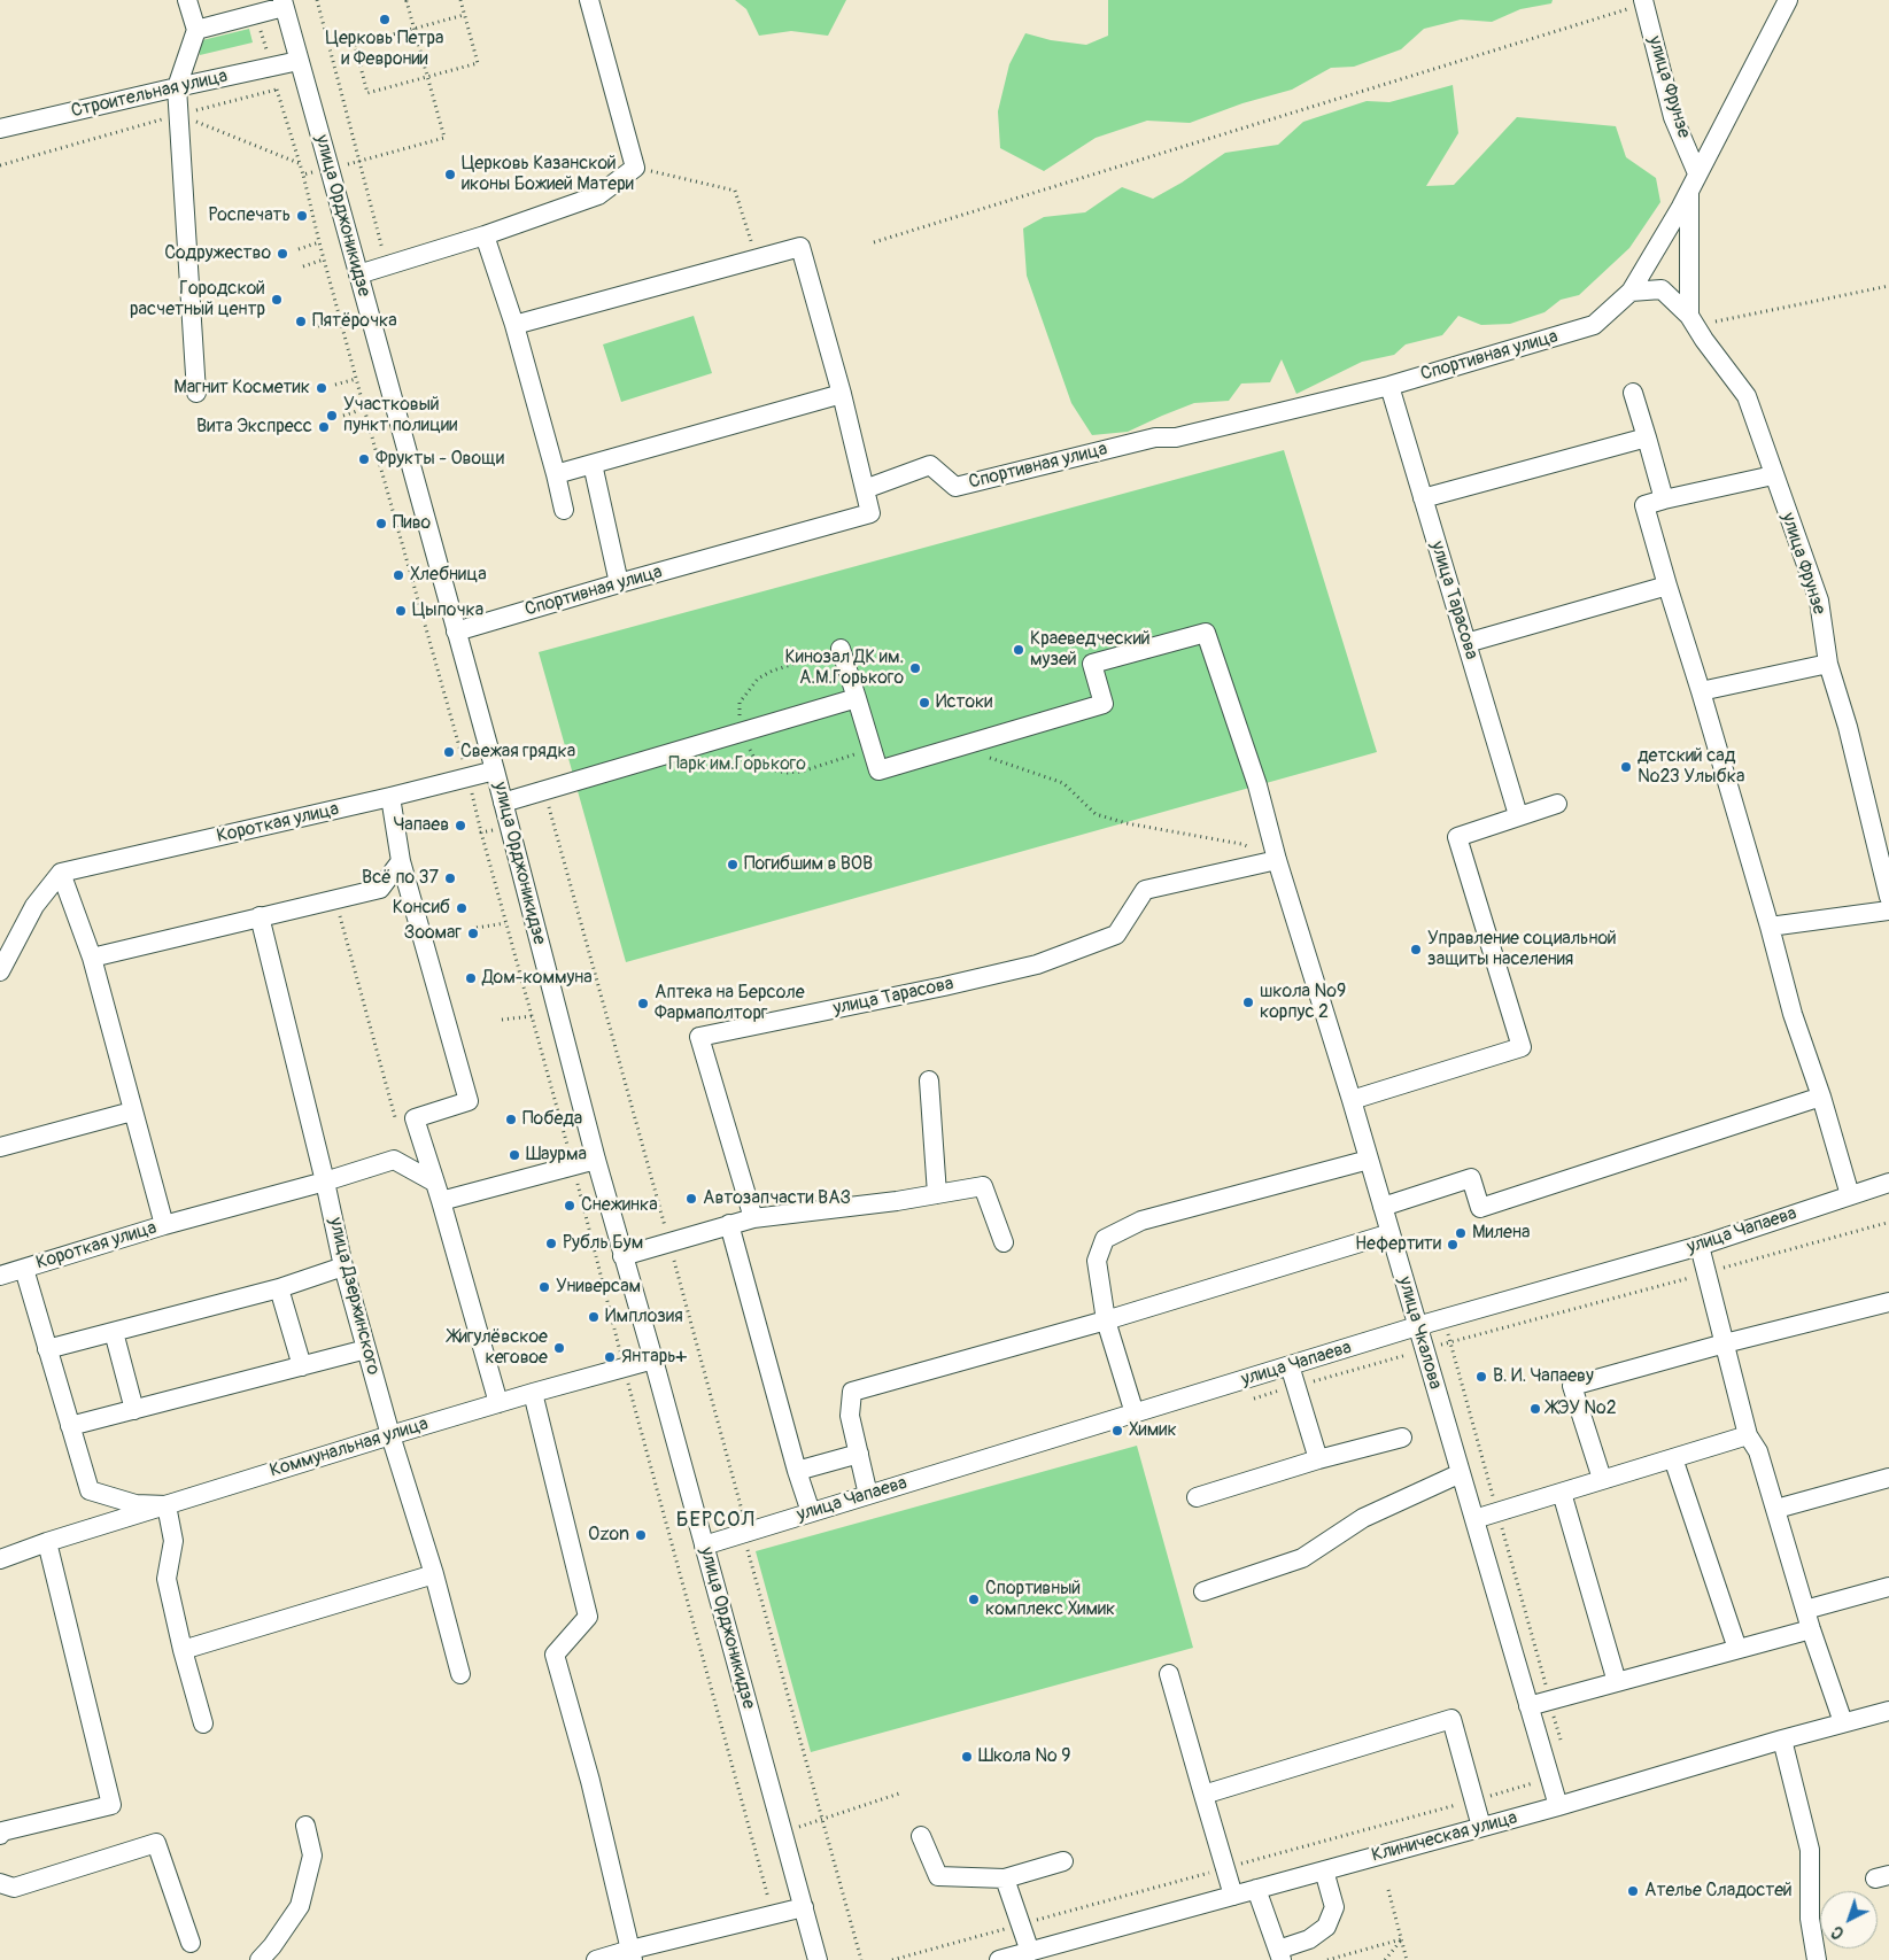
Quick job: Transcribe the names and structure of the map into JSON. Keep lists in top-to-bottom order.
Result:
{
  "streets": {
    "street": [
      "улица Фрунзе",
      "Строительная улица",
      "улица Орджоникидзе",
      "Спортивная улица",
      "улица Тарасова",
      "Короткая улица",
      "улица Чапаева",
      "улица Дзержинского",
      "улица Чкалова",
      "Коммунальная улица",
      "Клиническая улица"
    ]
  },
  "crossings": [
    ["улица Фрунзе", "Спортивная улица"],
    ["Строительная улица", "улица Орджоникидзе"],
    ["улица Орджоникидзе", "Спортивная улица"],
    ["улица Орджоникидзе", "Короткая улица"],
    ["улица Орджоникидзе", "улица Чапаева"],
    ["улица Орджоникидзе", "Коммунальная улица"],
    ["Спортивная улица", "улица Тарасова"],
    ["улица Тарасова", "улица Чкалова"],
    ["Короткая улица", "улица Дзержинского"],
    ["улица Чапаева", "улица Чкалова"],
    ["улица Дзержинского", "Коммунальная улица"],
    ["улица Чкалова", "Клиническая улица"]
  ],
  "districts": ["БЕРСОЛ"],
  "parks": ["Парк им.Горького"],
  "places": [
    "Церковь Петра и Февронии",
    "Церковь Казанской иконы Божией Матери",
    "Роспечать",
    "Содружество",
    "Городской расчетный центр",
    "Пятёрочка",
    "Магнит Косметик",
    "Участковый пункт полиции",
    "Вита Экспресс",
    "Фрукты - Овощи",
    "Пиво",
    "Хлебница",
    "Цыпочка",
    "Краеведческий музей",
    "Кинозал ДК им. А.М.Горького",
    "Истоки",
    "Свежая грядка",
    "детский сад №23 Улыбка",
    "Чапаев",
    "Погибшим в ВОВ",
    "Всё по 37",
    "Консиб",
    "Зоомаг",
    "Управление социальной защиты населения",
    "Дом-коммуна",
    "школа №9 корпус 2",
    "Аптека на Берсоле Фармаполторг",
    "Победа",
    "Шаурма",
    "Автозапчасти ВАЗ",
    "Снежинка",
    "Милена",
    "Рубль Бум",
    "Нефертити",
    "Универсам",
    "Имплозия",
    "Жигулёвское кеговое",
    "Янтарь+",
    "В. И. Чапаеву",
    "ЖЭУ №2",
    "Химик",
    "Ozon",
    "Спортивный комплекс Химик",
    "Школа № 9",
    "Ателье Сладостей"
  ],
  "north": "bottom left"
}
